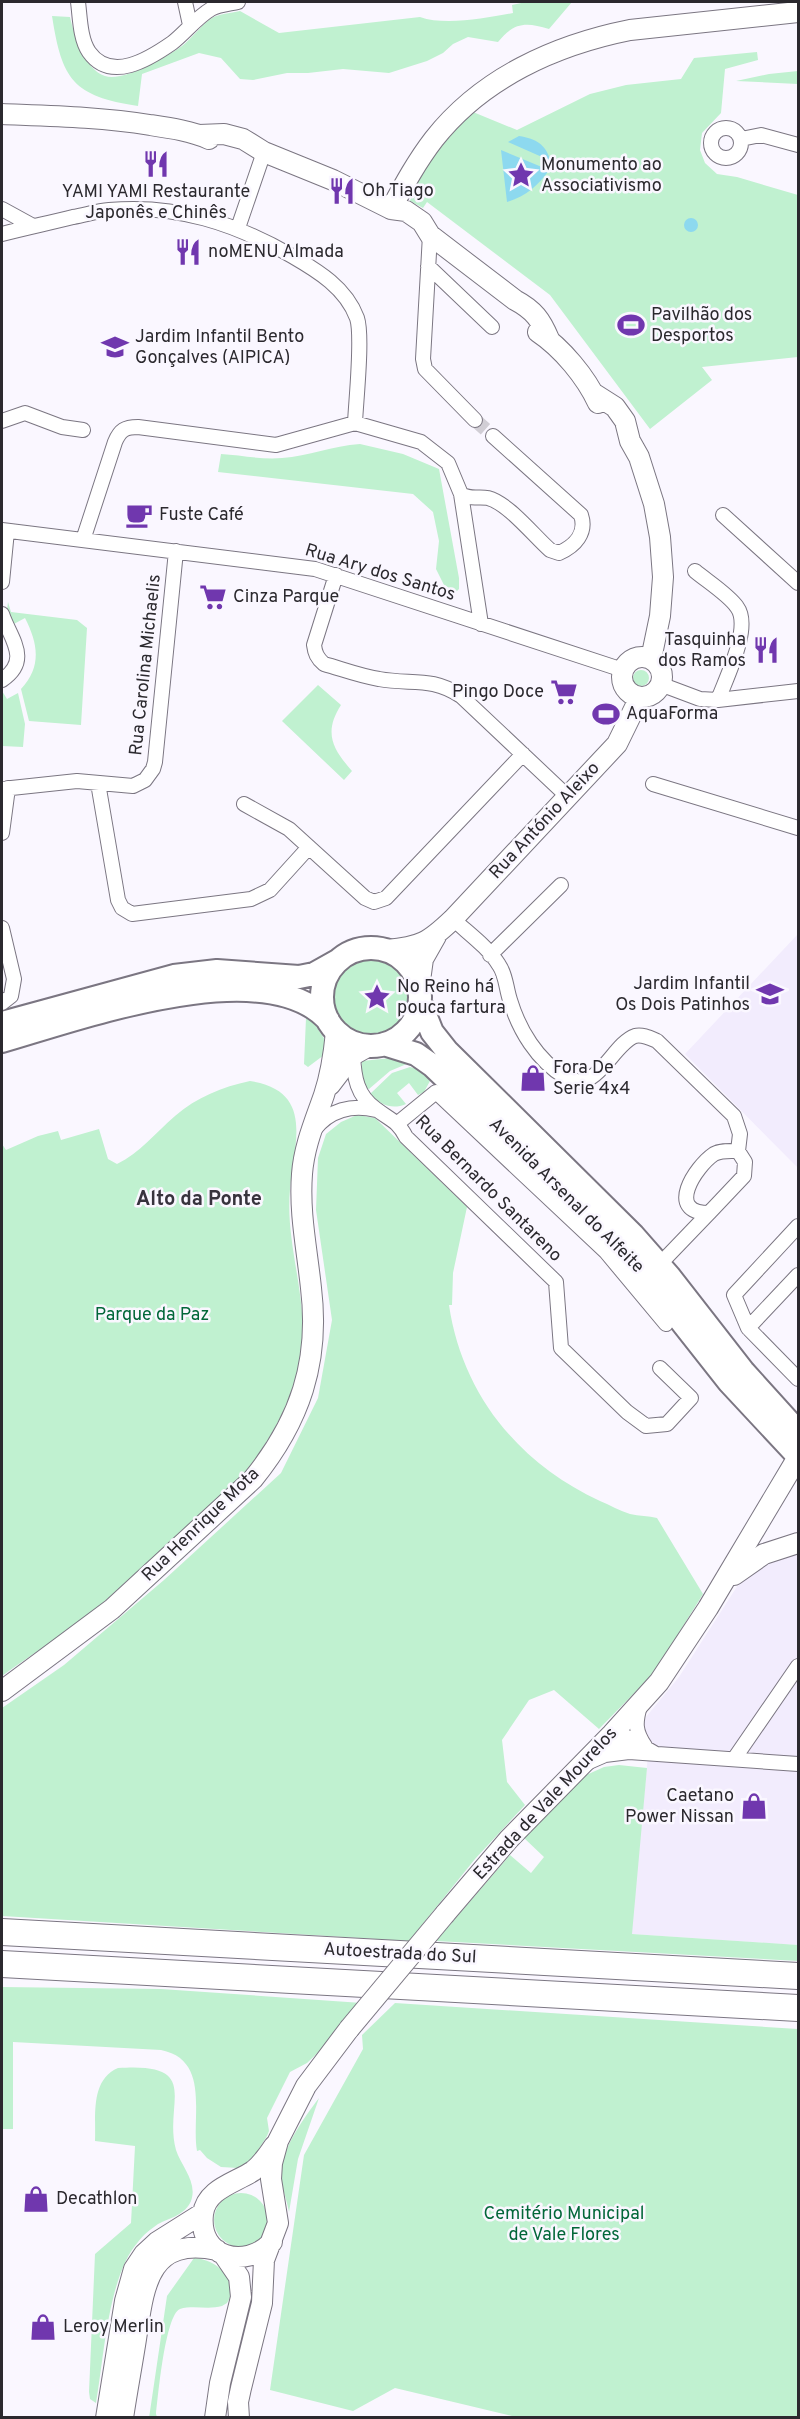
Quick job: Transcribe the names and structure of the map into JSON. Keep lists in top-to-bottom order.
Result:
{
  "streets": {
    "highway": ["Autoestrada do Sul"],
    "main road": ["Avenida Arsenal do Alfeite"],
    "street": [
      "Rua Ary dos Santos",
      "Rua Carolina Michaelis",
      "Rua António Aleixo",
      "Rua Bernardo Santareno",
      "Rua Henrique Mota",
      "Estrada de Vale Mourelos"
    ]
  },
  "crossings": [
    ["Rua Ary dos Santos", "Rua Carolina Michaelis"],
    ["Rua Ary dos Santos", "Rua António Aleixo"],
    ["Rua António Aleixo", "Rua Bernardo Santareno"],
    ["Rua António Aleixo", "Avenida Arsenal do Alfeite"],
    ["Rua António Aleixo", "Rua Henrique Mota"],
    ["Rua Bernardo Santareno", "Avenida Arsenal do Alfeite"],
    ["Rua Bernardo Santareno", "Rua Henrique Mota"],
    ["Avenida Arsenal do Alfeite", "Rua Henrique Mota"],
    ["Avenida Arsenal do Alfeite", "Estrada de Vale Mourelos"]
  ],
  "districts": ["Alto da Ponte"],
  "parks": ["Parque da Paz", "Cemitério Municipal de Vale Flores"],
  "places": {
    "restaurant": [
      "YAMI YAMI Restaurante Japonês e Chinês",
      "Oh Tiago",
      "noMENU Almada",
      "Tasquinha dos Ramos"
    ],
    "place": ["Monumento ao Associativismo", "No Reino há pouca fartura"],
    "sports": ["Pavilhão dos Desportos", "AquaForma"],
    "school or university": ["Jardim Infantil Bento Gonçalves (AIPICA)", "Jardim Infantil Os Dois Patinhos"],
    "cafe": ["Fuste Café"],
    "supermarket": ["Cinza Parque", "Pingo Doce"],
    "shop": [
      "Fora De Serie 4x4",
      "Caetano Power Nissan",
      "Decathlon",
      "Leroy Merlin"
    ]
  }
}
